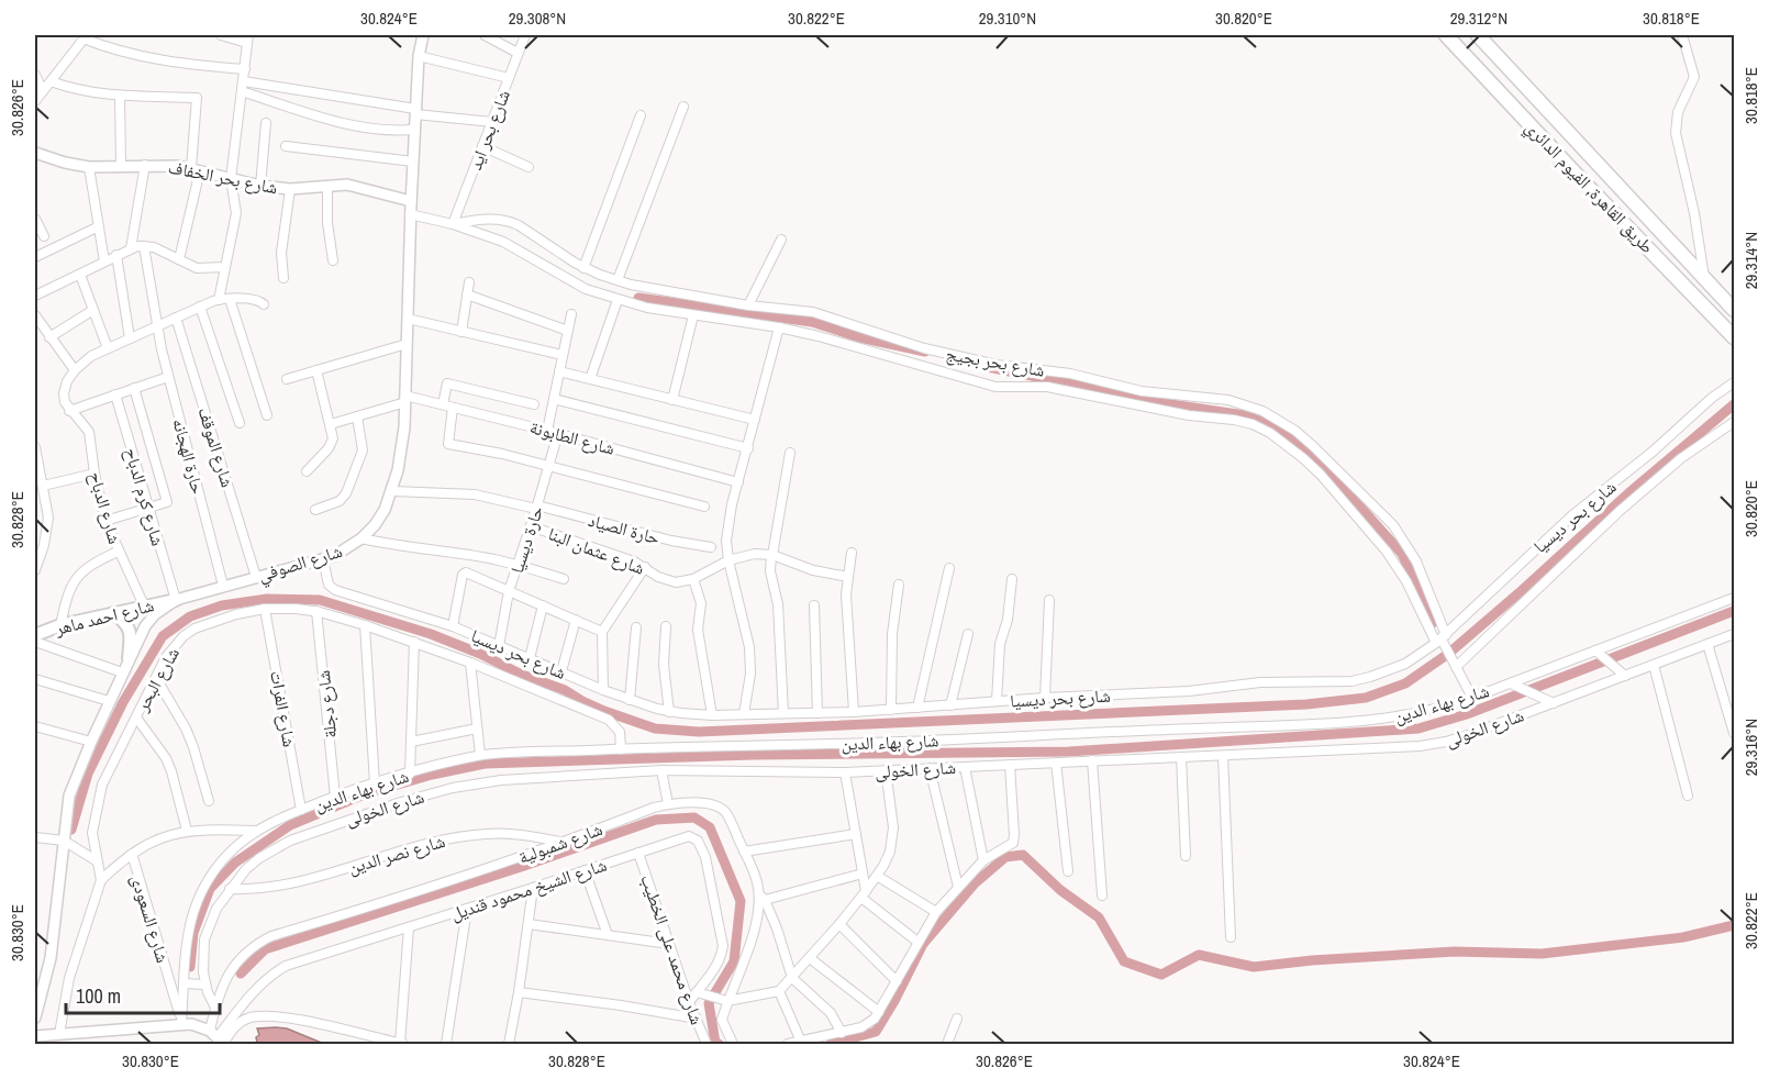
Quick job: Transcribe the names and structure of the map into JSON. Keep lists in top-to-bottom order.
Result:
{
  "streets": {
    "highway": ["طريق القاهرة, الفيوم الدائري"],
    "main road": ["شارع احمد ماهر"],
    "street": [
      "شارع بحر ايد",
      "شارع بحر الخفاف",
      "شارع بحر بجيج",
      "شارع الطابونة",
      "شارع الموقف",
      "حارة الهجانه",
      "شارع كرم الدباح",
      "شارع الدباح",
      "شارع بحر ديسيا",
      "حارة الصياد",
      "حارة ديسيا",
      "شارع عثمان البنا",
      "شارع الصوفي",
      "شارع البحر",
      "شارع بهاء الدين",
      "شارع دجلة",
      "شارع الفرات",
      "شارع الخولى",
      "شارع شمبولية",
      "شارع نصر الدين",
      "شارع الشيخ محمود قنديل",
      "شارع السعودى",
      "شارع محمد على الخطيب"
    ]
  },
  "crossings": [
    ["شارع بحر ايد", "شارع بحر بجيج"],
    ["شارع بحر الخفاف", "شارع الصوفي"],
    ["شارع بحر بجيج", "شارع بحر ديسيا"],
    ["شارع بحر بجيج", "شارع الصوفي"],
    ["شارع الطابونة", "حارة ديسيا"],
    ["شارع الطابونة", "شارع الصوفي"],
    ["شارع الموقف", "شارع الصوفي"],
    ["حارة الهجانه", "شارع الصوفي"],
    ["شارع كرم الدباح", "شارع الصوفي"],
    ["شارع كرم الدباح", "شارع احمد ماهر"],
    ["شارع الدباح", "شارع احمد ماهر"],
    ["شارع بحر ديسيا", "حارة ديسيا"],
    ["شارع بحر ديسيا", "شارع الصوفي"],
    ["حارة الصياد", "حارة ديسيا"],
    ["حارة الصياد", "شارع الصوفي"],
    ["حارة ديسيا", "شارع عثمان البنا"],
    ["شارع الصوفي", "شارع احمد ماهر"],
    ["شارع البحر", "شارع بهاء الدين"],
    ["شارع البحر", "شارع دجلة"],
    ["شارع البحر", "شارع الفرات"],
    ["شارع بهاء الدين", "شارع دجلة"],
    ["شارع بهاء الدين", "شارع الفرات"],
    ["شارع بهاء الدين", "شارع السعودى"],
    ["شارع الخولى", "شارع شمبولية"],
    ["شارع الخولى", "شارع نصر الدين"],
    ["شارع شمبولية", "شارع نصر الدين"],
    ["شارع شمبولية", "شارع الشيخ محمود قنديل"],
    ["شارع الشيخ محمود قنديل", "شارع محمد على الخطيب"]
  ],
  "scale_bar": "100 m",
  "coordinates": [
    "30.824°E",
    "29.308°N",
    "30.822°E",
    "29.310°N",
    "30.820°E",
    "29.312°N",
    "30.818°E",
    "30.826°E",
    "29.314°N",
    "30.828°E",
    "29.316°N",
    "30.830°E"
  ]
}
